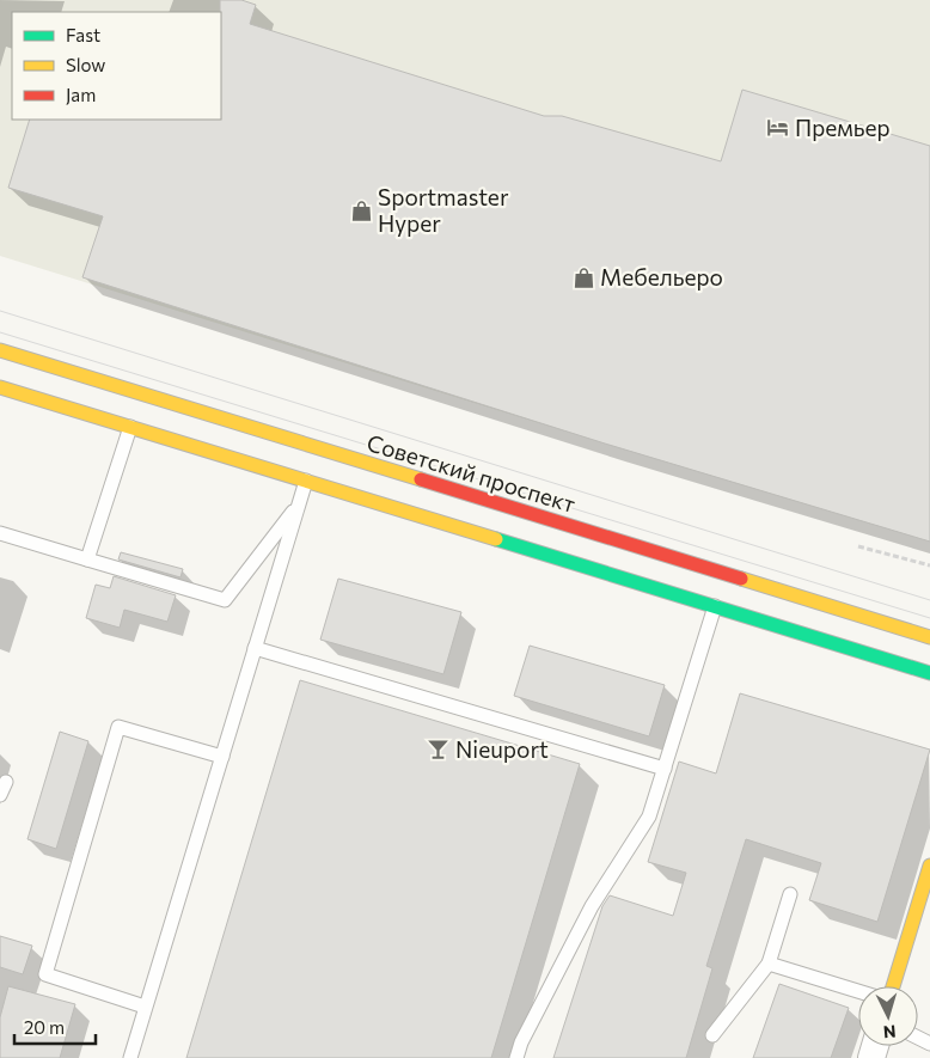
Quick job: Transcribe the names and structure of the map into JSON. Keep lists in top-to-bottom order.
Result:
{
  "streets": {
    "main road": ["Советский проспект"]
  },
  "places": {
    "hotel": ["Премьер"],
    "shop": ["Sportmaster Hyper", "Мебельеро"],
    "bar": ["Nieuport"]
  },
  "legend": ["Fast", "Slow", "Jam"],
  "scale_bar": "20 m",
  "north": "bottom"
}
